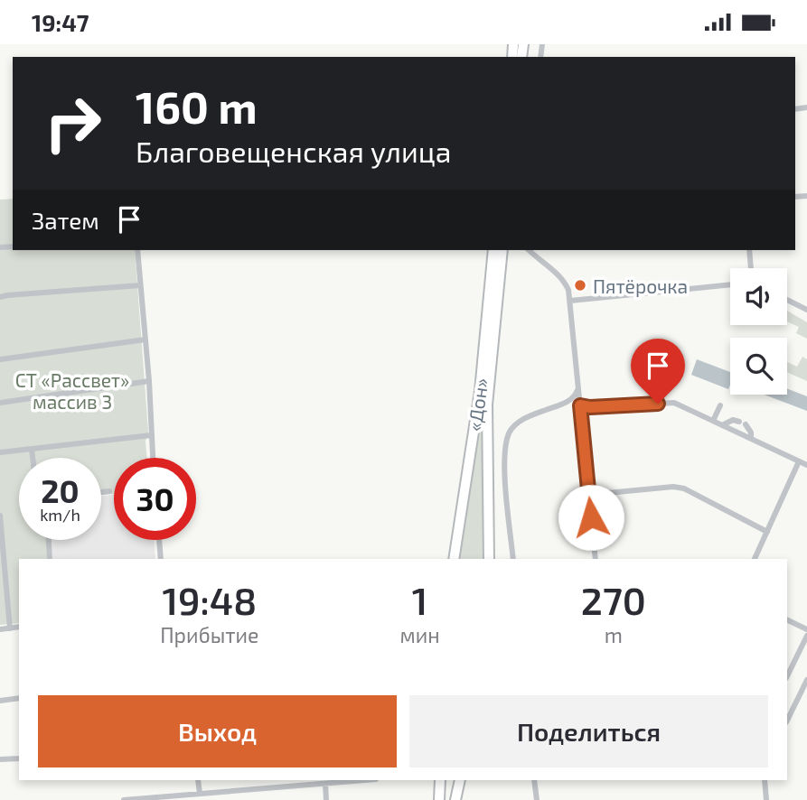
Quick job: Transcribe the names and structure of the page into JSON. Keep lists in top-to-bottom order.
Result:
{
  "streets": {
    "highway": ["«Дон»"]
  },
  "parks": ["СТ «Рассвет» массив 3"],
  "places": ["Пятёрочка"],
  "page": {
    "status": "19:47",
    "turn": ["160 m", "Благовещенская улица"],
    "then": "Затем",
    "speed": "20 km/h",
    "limit": "30",
    "eta": [
      "19:48",
      "Прибытие",
      "1",
      "мин",
      "270",
      "m"
    ],
    "buttons": ["Выход", "Поделиться"]
  }
}
